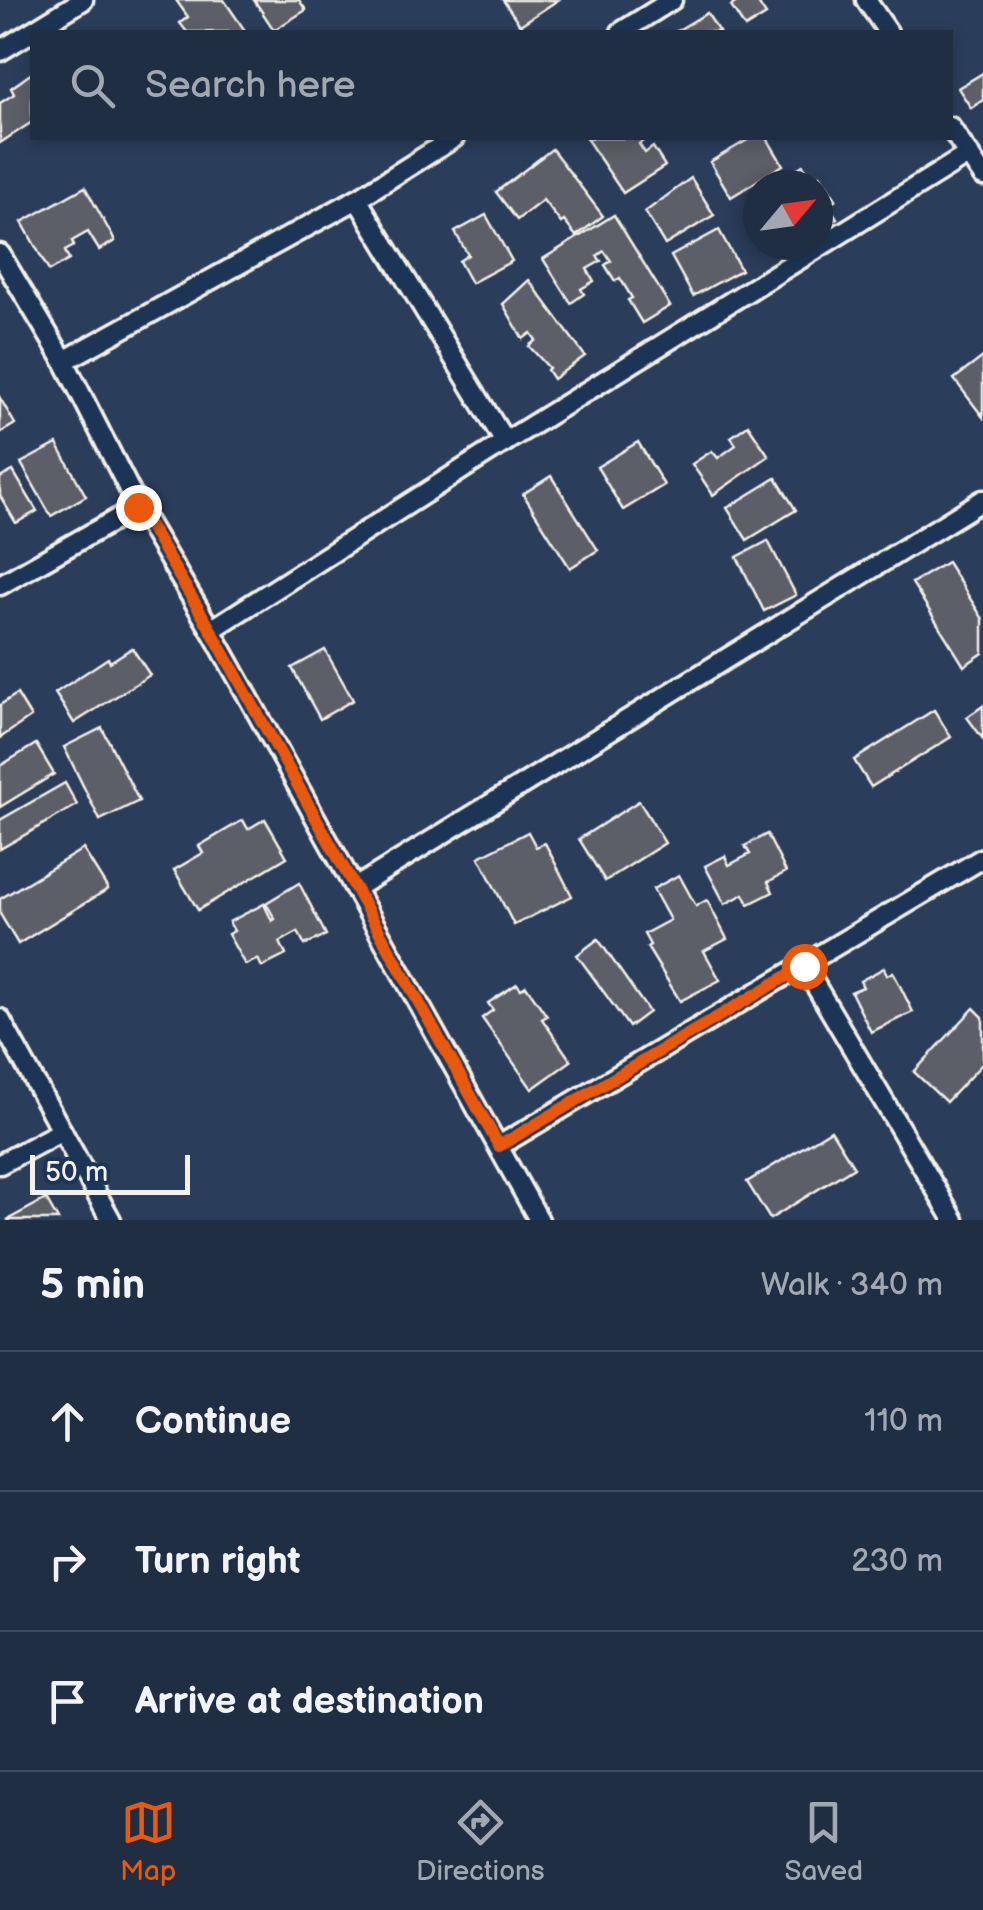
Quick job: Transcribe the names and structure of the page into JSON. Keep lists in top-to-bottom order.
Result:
{
  "scale_bar": "50 m",
  "north": "top right",
  "page": {
    "search": "Search here",
    "scale": "50 m",
    "heading": ["5 min", "Walk · 340 m"],
    "list": [
      ["Continue", "110 m"],
      ["Turn right", "230 m"],
      "Arrive at destination"
    ],
    "nav": ["Map", "Directions", "Saved"]
  }
}
